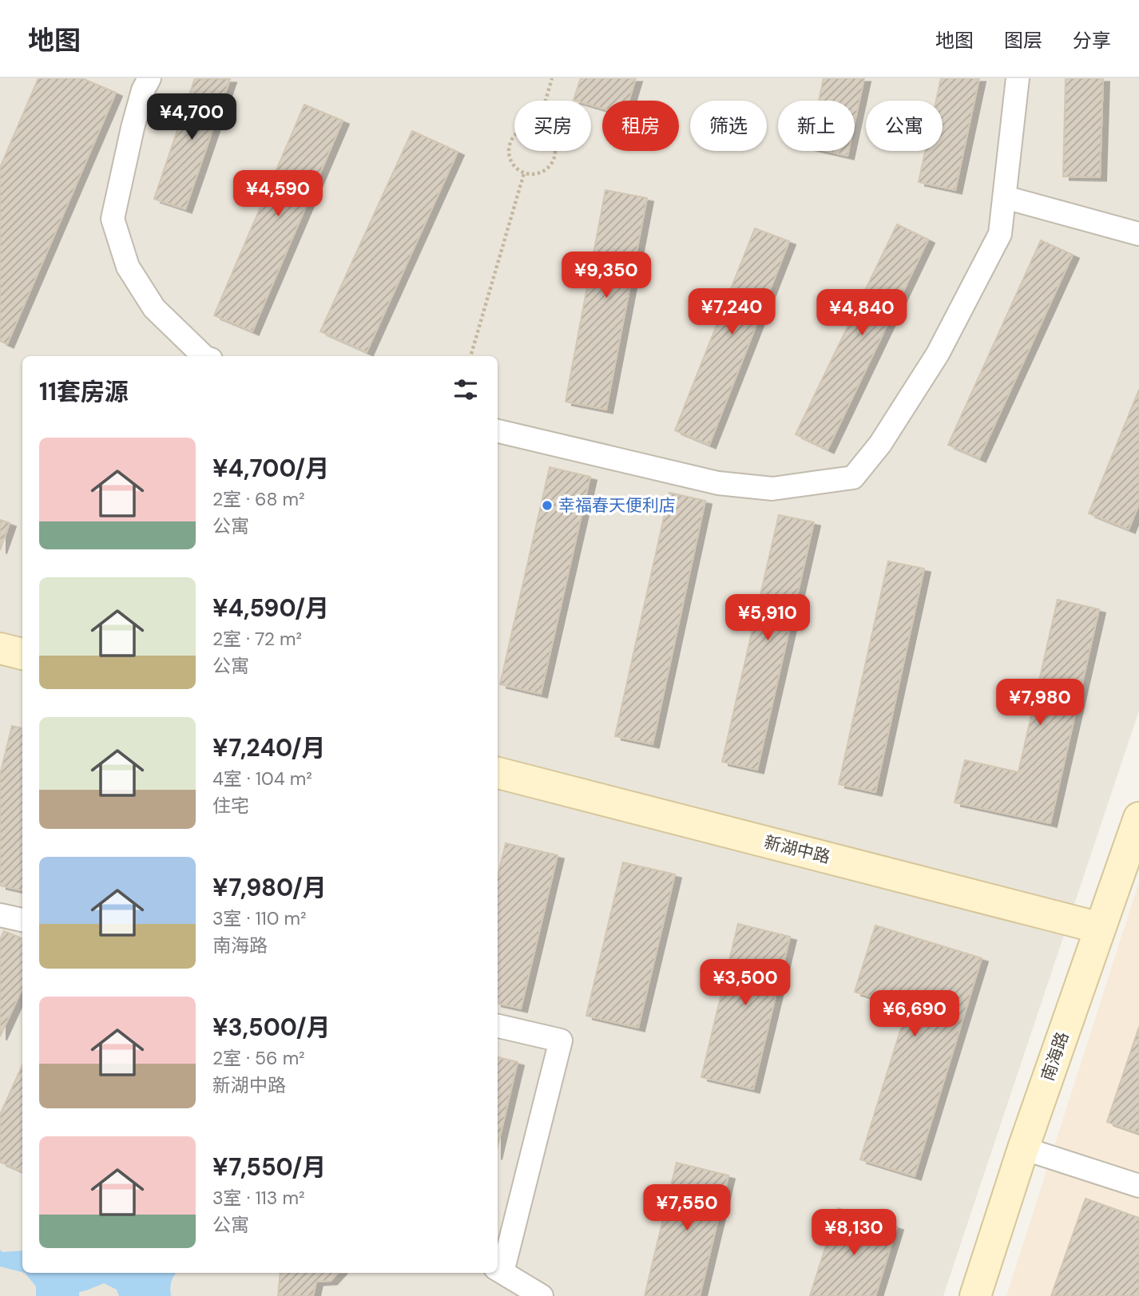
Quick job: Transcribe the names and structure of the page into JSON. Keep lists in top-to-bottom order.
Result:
{
  "streets": {
    "street": ["新湖中路", "南海路"]
  },
  "crossings": [
    ["新湖中路", "南海路"]
  ],
  "places": ["幸福春天便利店"],
  "page": {
    "header": "地图",
    "nav": ["地图", "图层", "分享"],
    "price": [
      "¥4,700",
      "¥4,590",
      "¥9,350",
      "¥7,240",
      "¥4,840",
      "¥5,910",
      "¥7,980",
      "¥3,500",
      "¥6,690",
      "¥7,550",
      "¥8,130"
    ],
    "chip": [
      "买房",
      "租房",
      "筛选",
      "新上",
      "公寓"
    ],
    "heading": "11套房源",
    "list": [
      {
        "name": "¥4,700/月",
        "note": "2室 · 68 m² · 公寓"
      },
      {
        "name": "¥4,590/月",
        "note": "2室 · 72 m² · 公寓"
      },
      {
        "name": "¥7,240/月",
        "note": "4室 · 104 m² · 住宅"
      },
      {
        "name": "¥7,980/月",
        "note": "3室 · 110 m² · 南海路"
      },
      {
        "name": "¥3,500/月",
        "note": "2室 · 56 m² · 新湖中路"
      },
      {
        "name": "¥7,550/月",
        "note": "3室 · 113 m² · 公寓"
      }
    ]
  }
}
